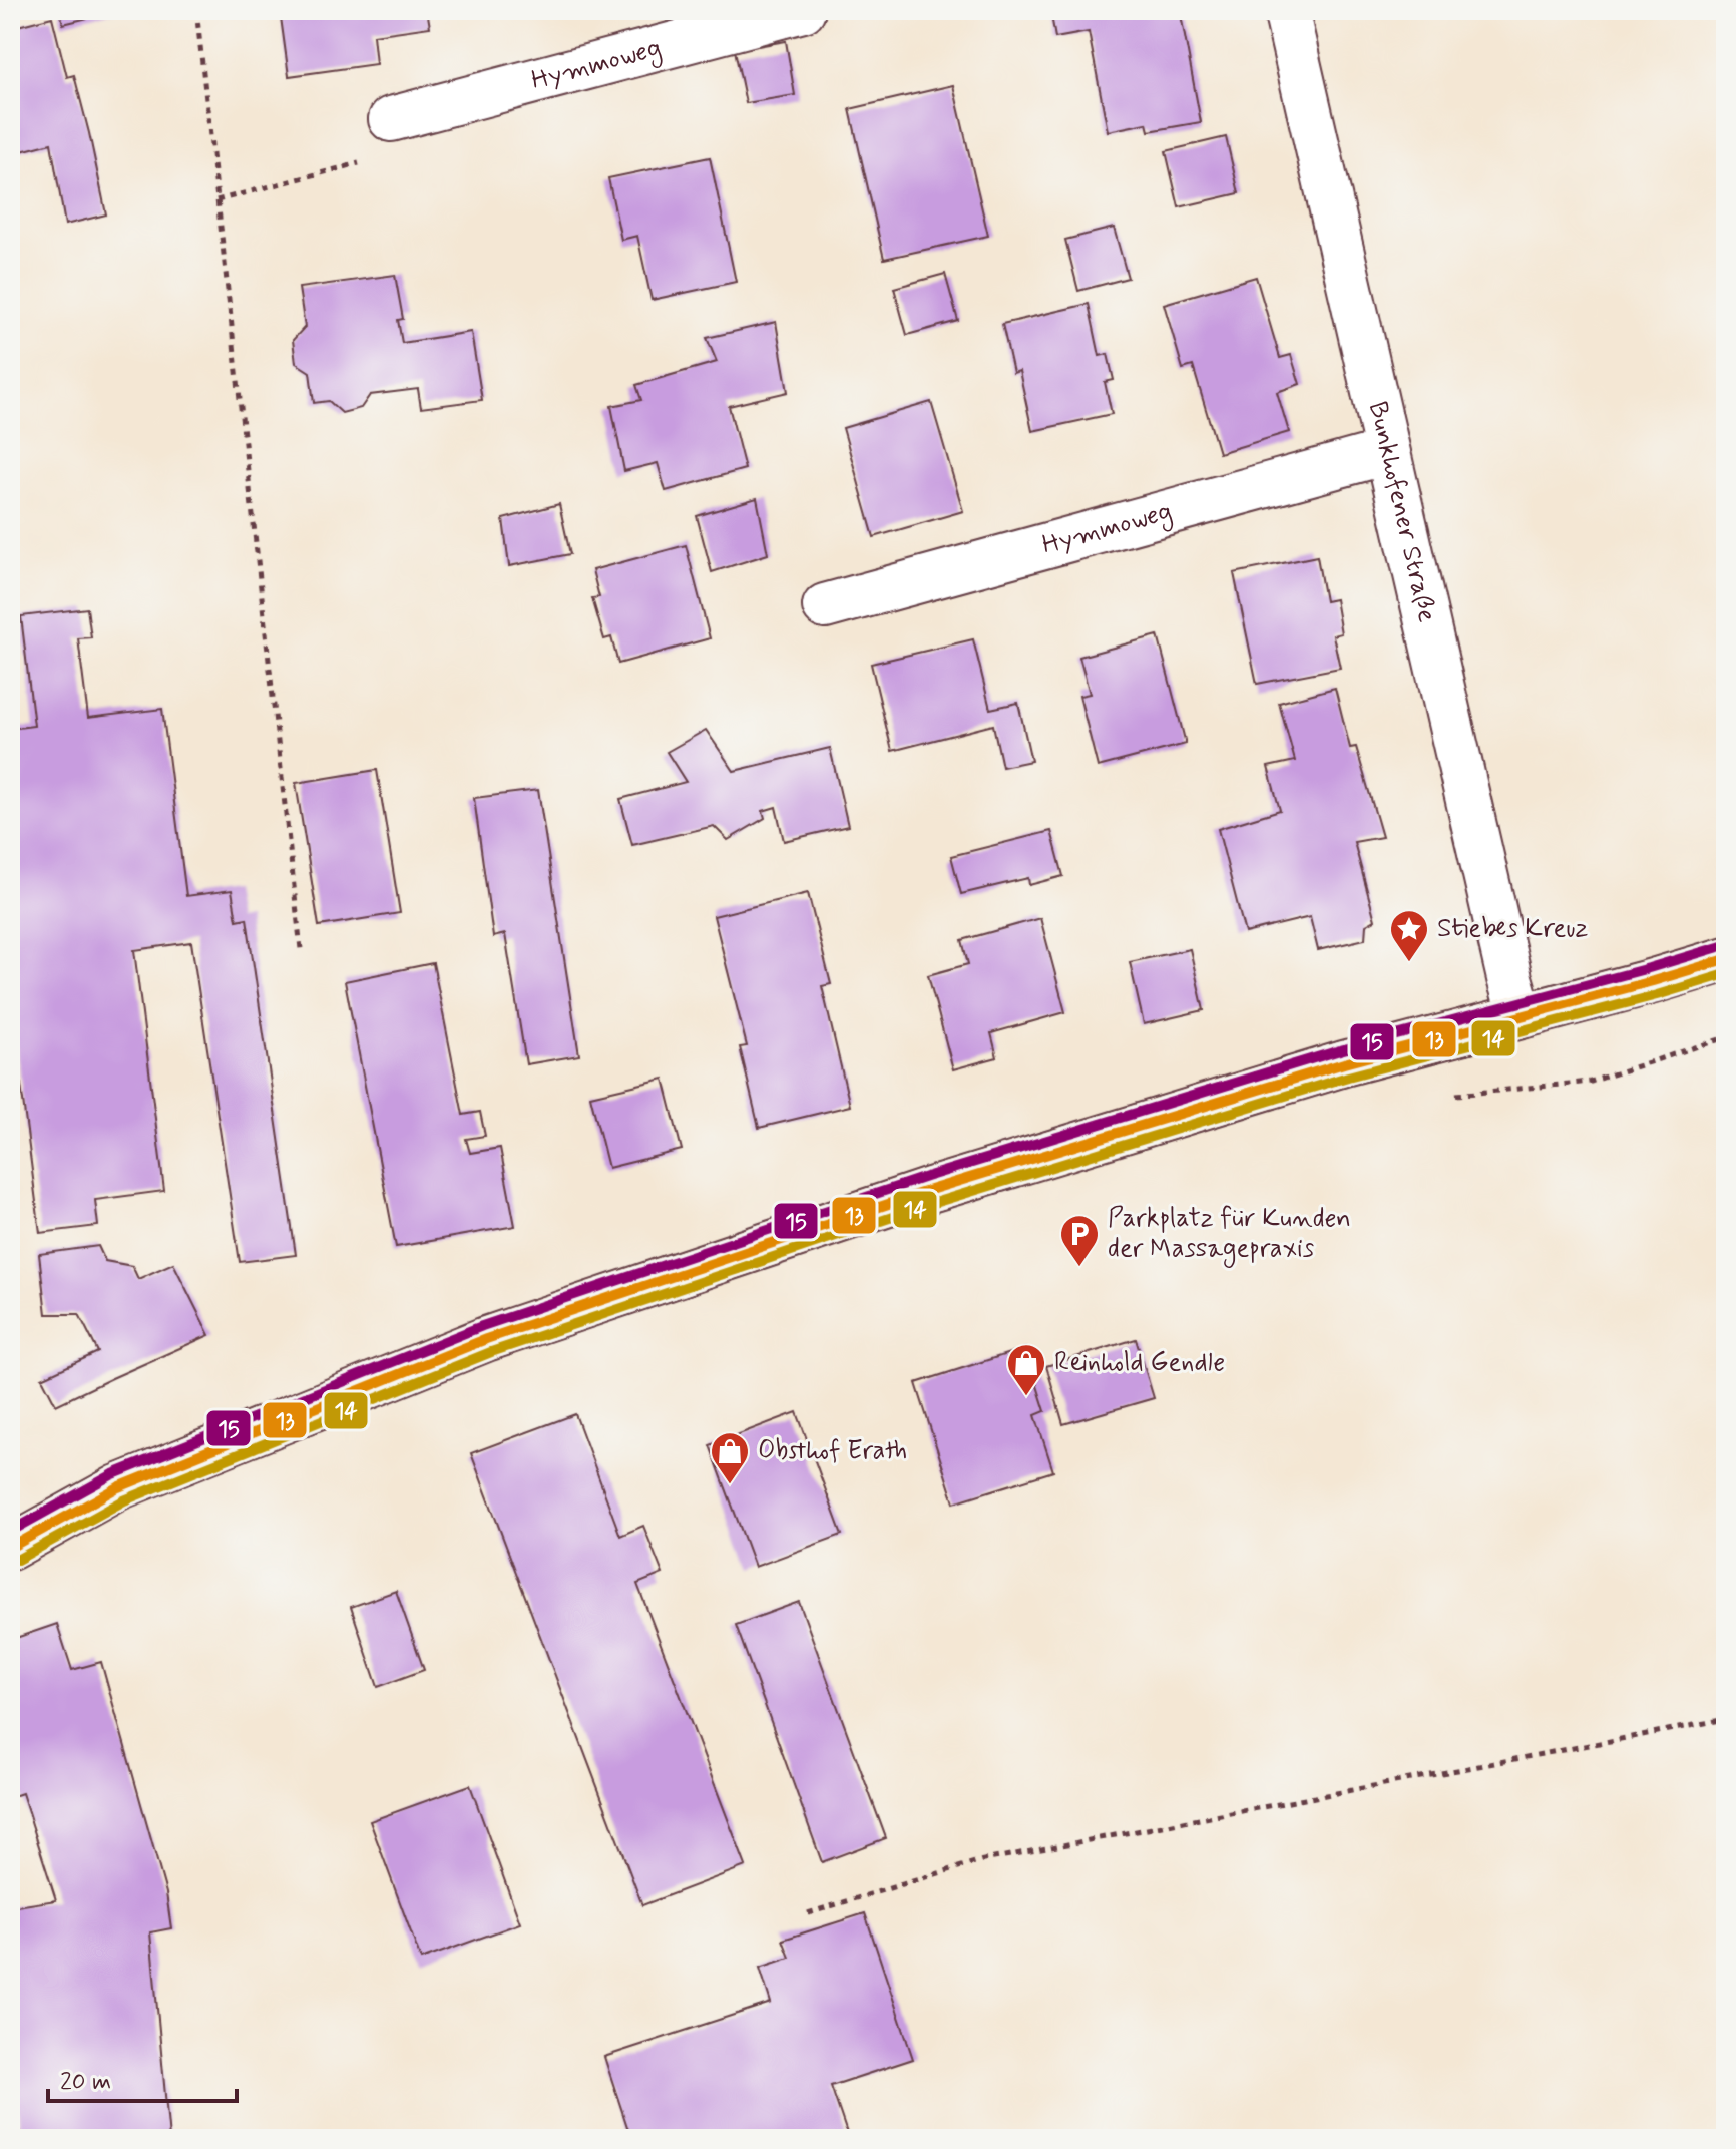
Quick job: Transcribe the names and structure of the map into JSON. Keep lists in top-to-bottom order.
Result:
{
  "streets": {
    "street": ["Hymmoweg", "Bunkhofener Straße"]
  },
  "crossings": [
    ["Hymmoweg", "Bunkhofener Straße"]
  ],
  "places": {
    "place": ["Stiebes Kreuz"],
    "parking": ["Parkplatz für Kunden der Massagepraxis"],
    "shop": ["Reinhold Gendle", "Obsthof Erath"]
  },
  "lines": ["transit line 15", "transit line 13", "transit line 14"],
  "scale_bar": "20 m"
}
